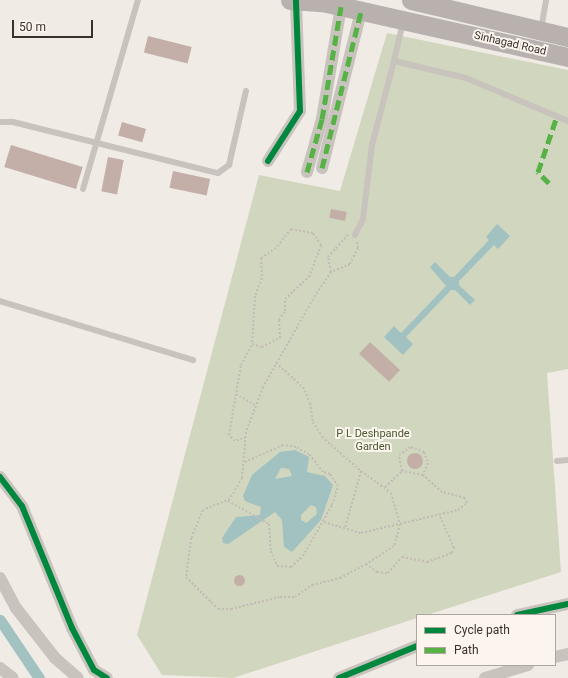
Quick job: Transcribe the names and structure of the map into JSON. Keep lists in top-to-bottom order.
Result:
{
  "streets": {
    "main road": ["Sinhagad Road"]
  },
  "parks": ["P L Deshpande Garden"],
  "legend": ["Cycle path", "Path"],
  "scale_bar": "50 m"
}
